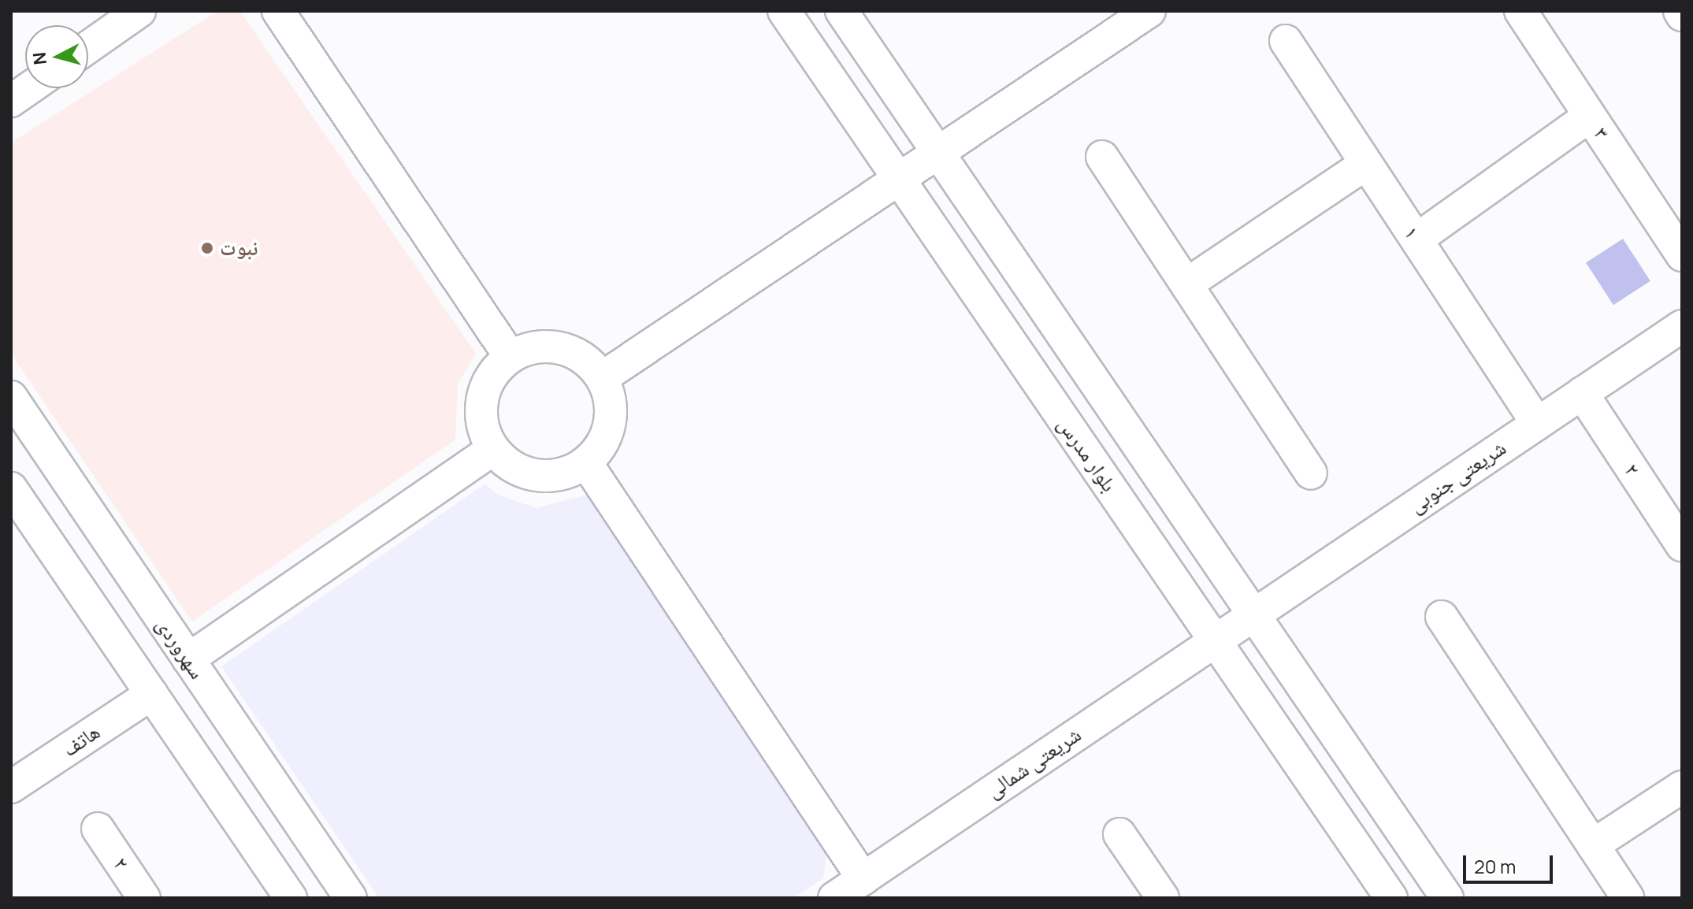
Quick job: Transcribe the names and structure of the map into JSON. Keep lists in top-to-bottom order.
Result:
{
  "streets": {
    "street": [
      "۳",
      "۱",
      "بلوار مدرس",
      "۲",
      "شریعتی جنوبی",
      "سهروردی",
      "هاتف",
      "شریعتی شمالی"
    ]
  },
  "crossings": [
    ["۱", "شریعتی جنوبی"],
    ["بلوار مدرس", "شریعتی جنوبی"],
    ["بلوار مدرس", "شریعتی شمالی"],
    ["۲", "شریعتی جنوبی"],
    ["شریعتی جنوبی", "شریعتی شمالی"]
  ],
  "places": ["نبوت"],
  "scale_bar": "20 m",
  "north": "left"
}
